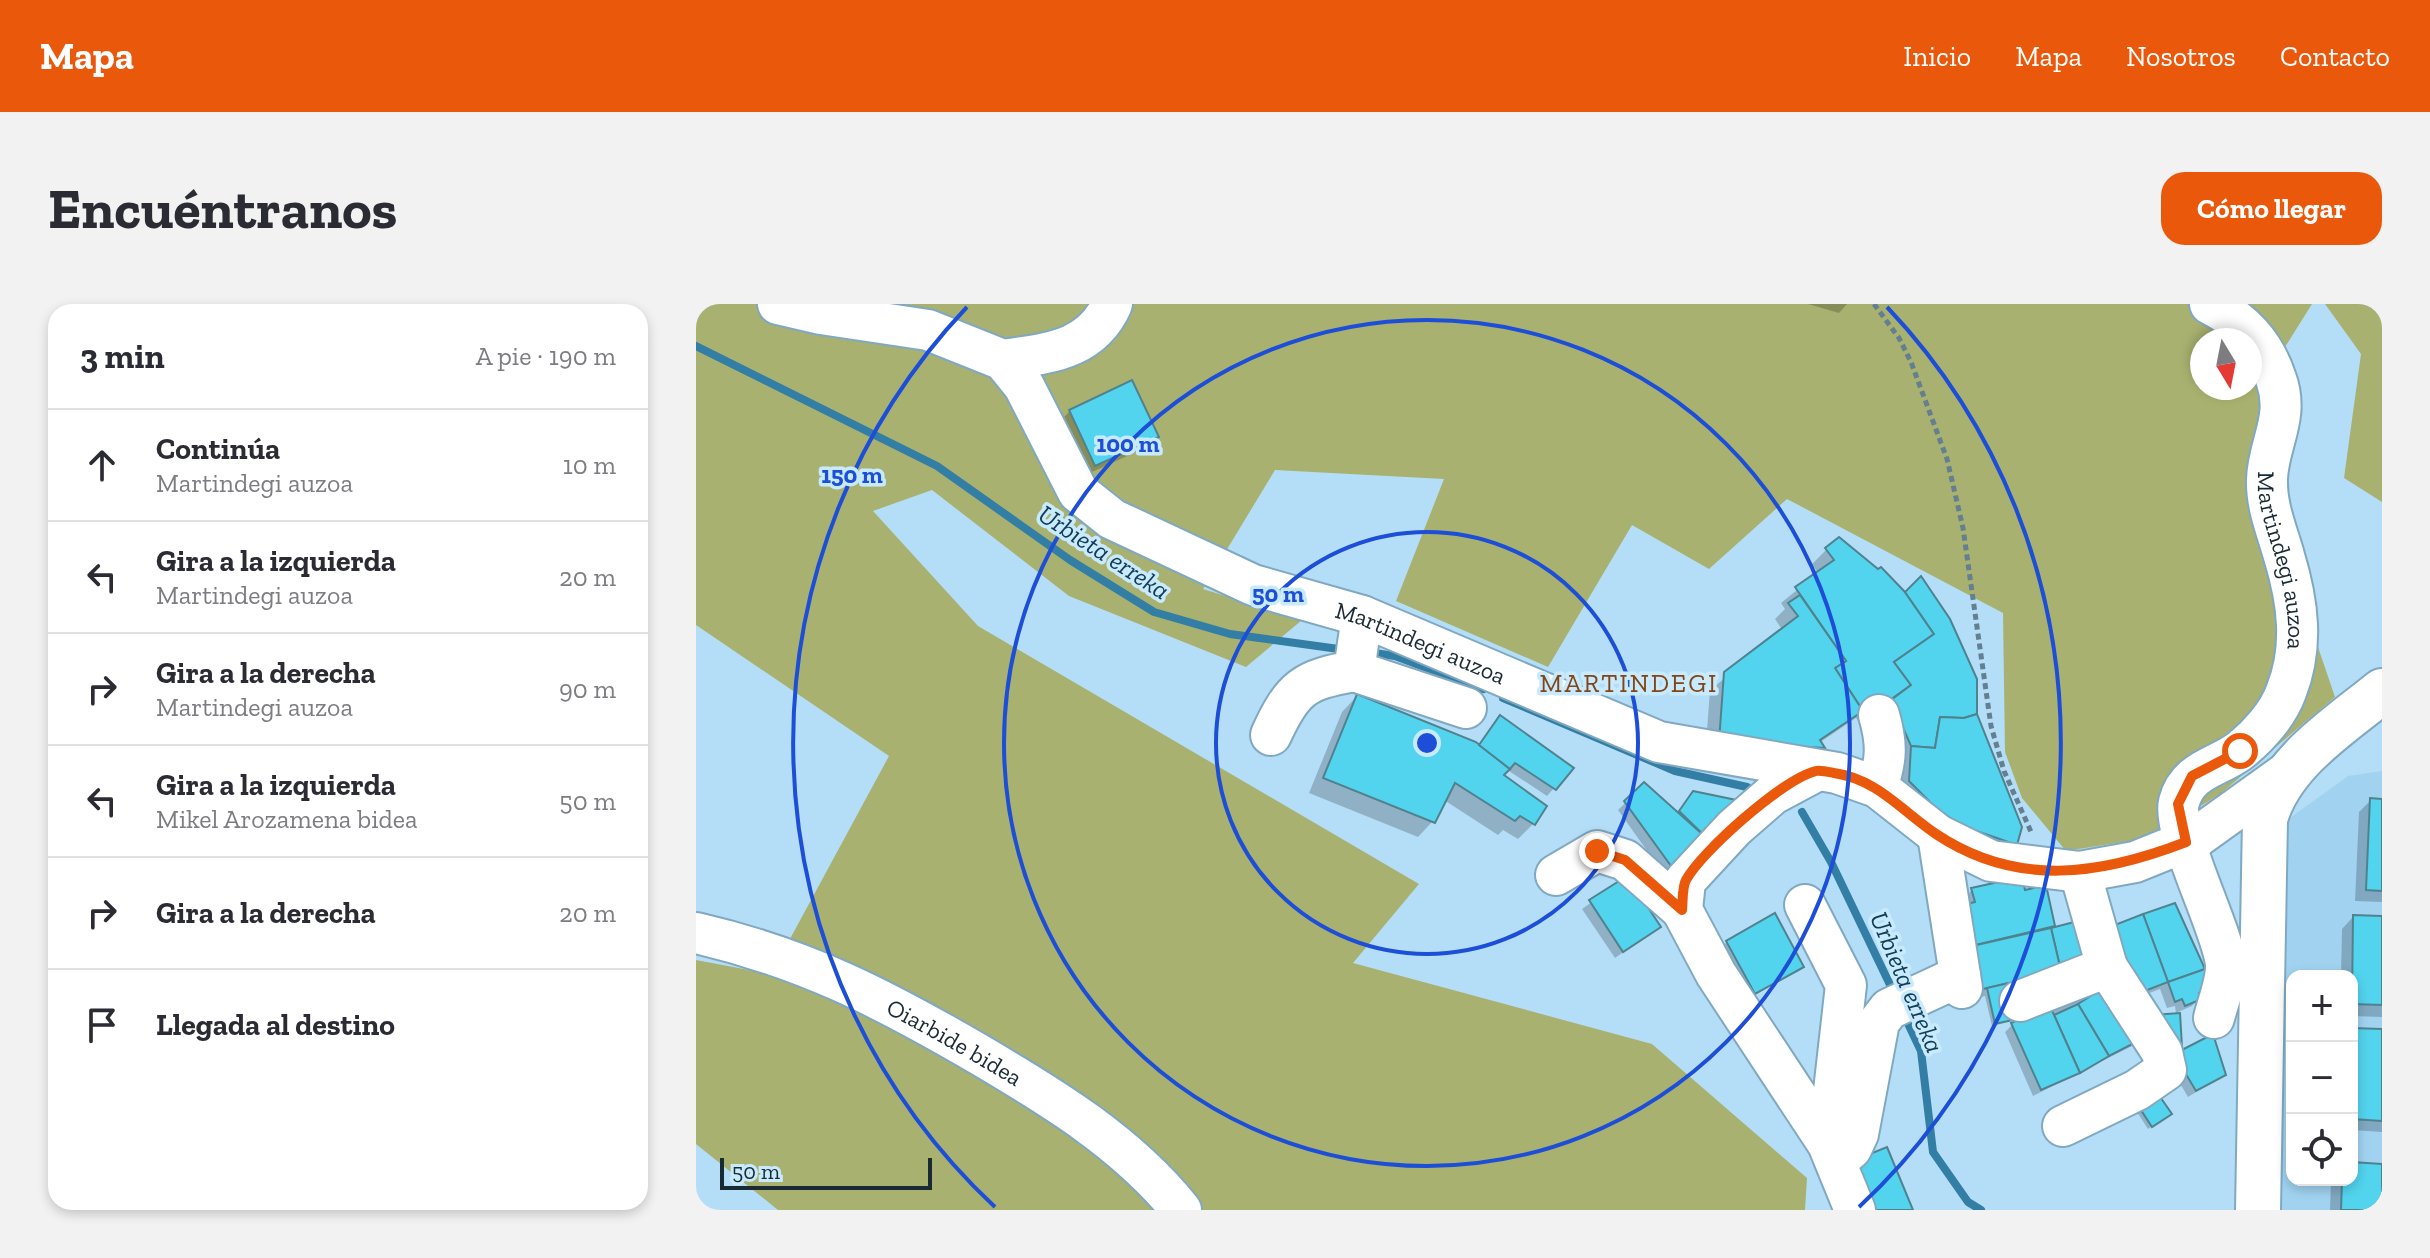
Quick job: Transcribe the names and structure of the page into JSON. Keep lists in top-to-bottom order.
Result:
{
  "streets": {
    "street": ["Martindegi auzoa", "Oiarbide bidea"]
  },
  "districts": ["MARTINDEGI"],
  "water": ["Urbieta erreka"],
  "scale_bar": "50 m",
  "north": "bottom",
  "page": {
    "header": "Mapa",
    "nav": [
      "Inicio",
      "Mapa",
      "Nosotros",
      "Contacto"
    ],
    "buttons": "Cómo llegar",
    "title": "Encuéntranos",
    "heading": ["3 min", "A pie · 190 m"],
    "list": [
      ["Continúa", "Martindegi auzoa", "10 m"],
      ["Gira a la izquierda", "Martindegi auzoa", "20 m"],
      ["Gira a la derecha", "Martindegi auzoa", "90 m"],
      ["Gira a la izquierda", "Mikel Arozamena bidea", "50 m"],
      ["Gira a la derecha", "20 m"],
      "Llegada al destino"
    ],
    "map_buttons": ["+", "−"],
    "scale": "50 m"
  },
  "rings": ["100 m", "150 m", "50 m"]
}
